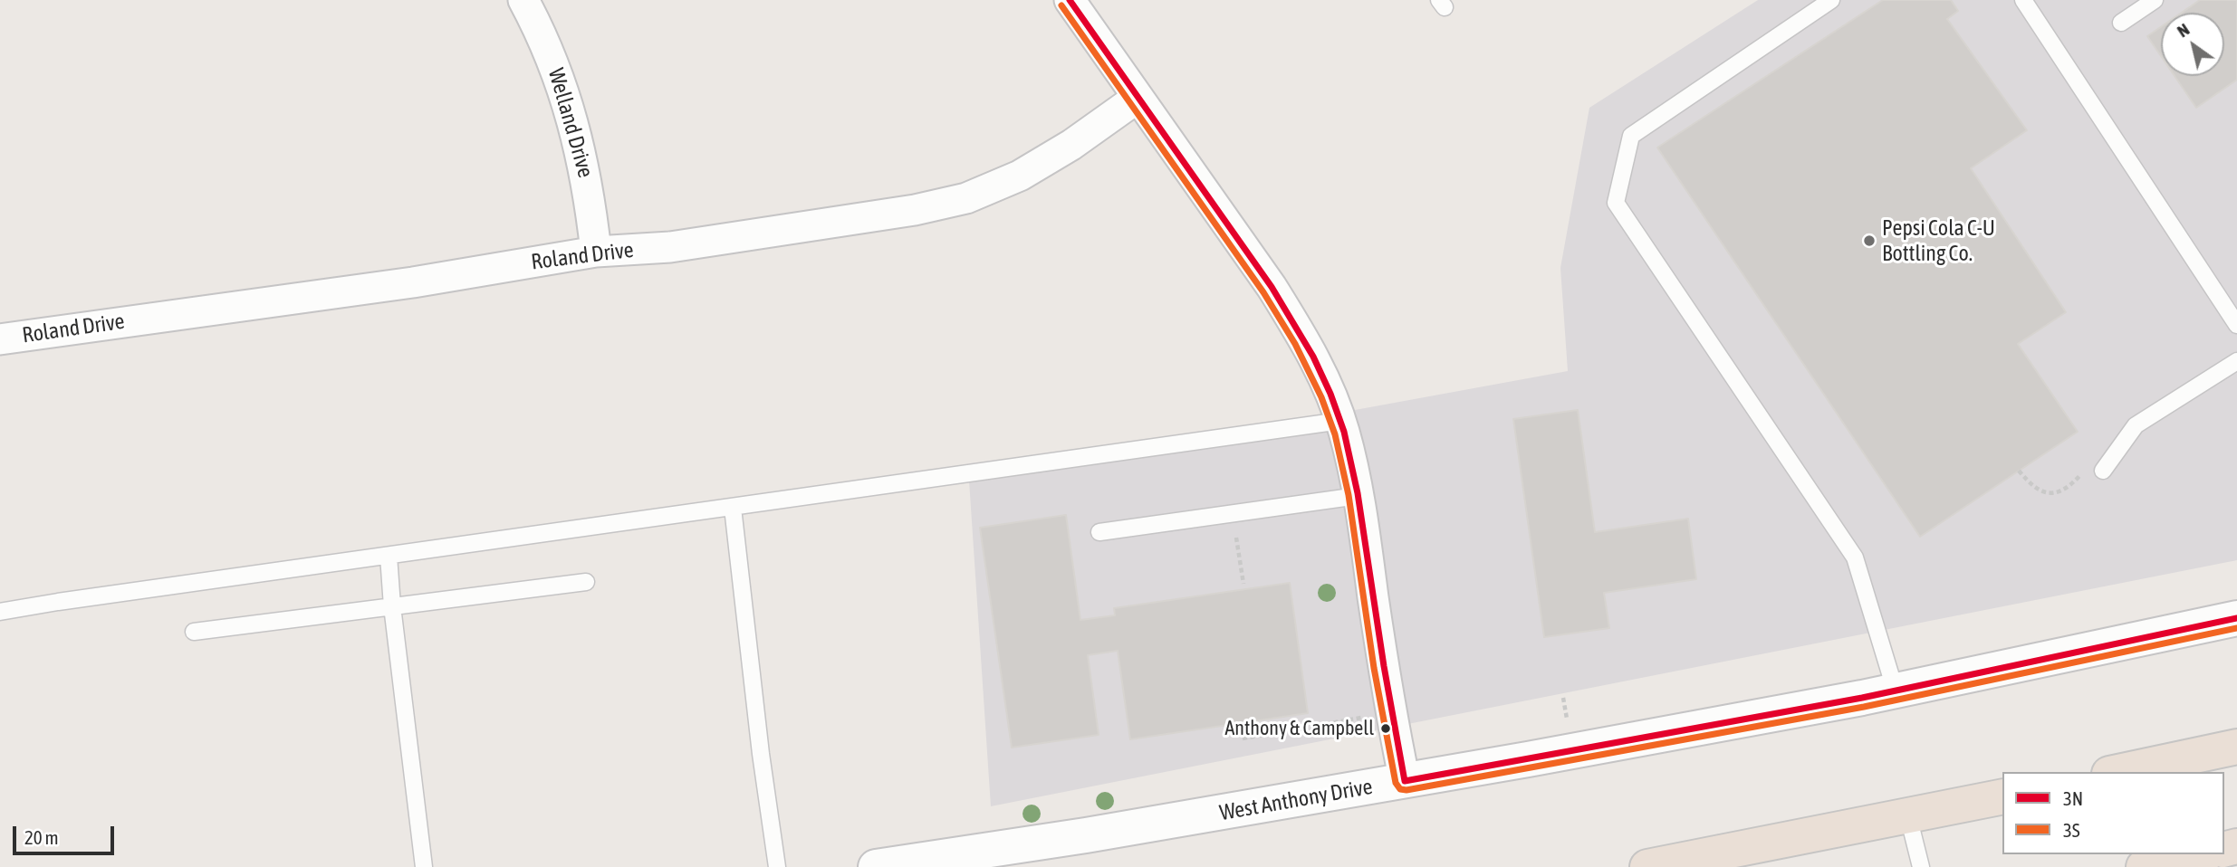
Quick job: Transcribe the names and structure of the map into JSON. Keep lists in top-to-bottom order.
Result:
{
  "streets": {
    "street": ["Welland Drive", "Roland Drive", "West Anthony Drive"]
  },
  "crossings": [
    ["Welland Drive", "Roland Drive"]
  ],
  "places": ["Pepsi Cola C-U Bottling Co.", "Anthony & Campbell"],
  "lines": ["transit line 3N", "transit line 3S"],
  "legend": ["3N", "3S"],
  "scale_bar": "20 m",
  "north": "top left"
}
